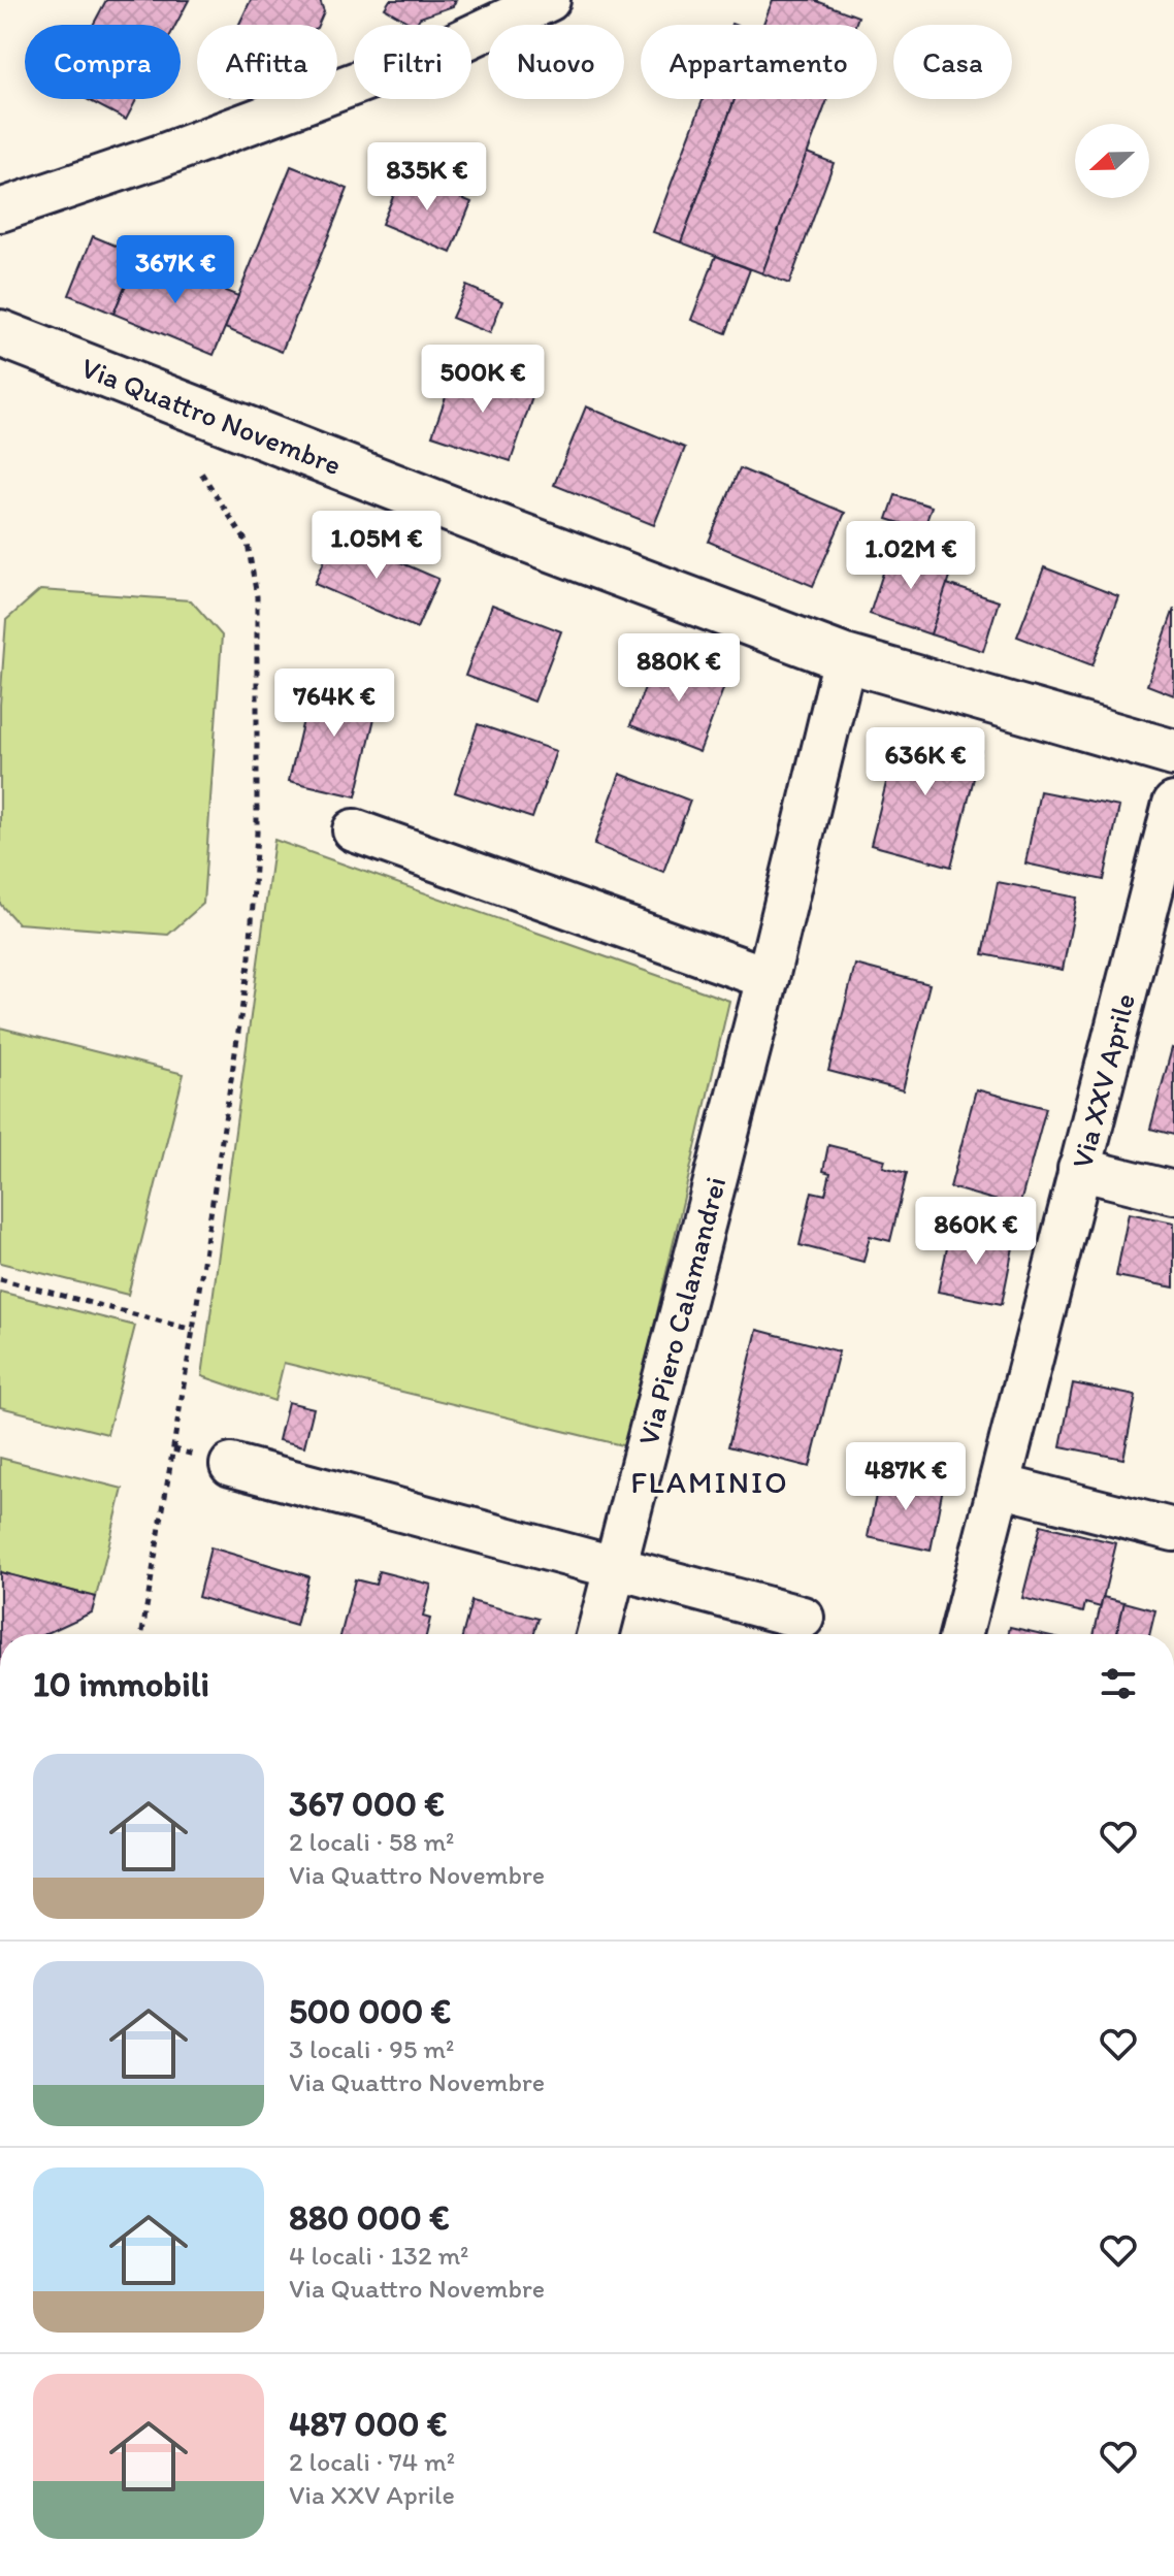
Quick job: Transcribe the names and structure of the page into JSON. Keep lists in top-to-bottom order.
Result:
{
  "streets": {
    "street": ["Via Quattro Novembre", "Via XXV Aprile", "Via Piero Calamandrei"]
  },
  "crossings": [
    ["Via Quattro Novembre", "Via Piero Calamandrei"]
  ],
  "districts": ["FLAMINIO"],
  "north": "left",
  "page": {
    "chip": [
      "Compra",
      "Affitta",
      "Filtri",
      "Nuovo",
      "Appartamento",
      "Casa"
    ],
    "price": [
      "835K €",
      "367K €",
      "500K €",
      "1.05M €",
      "1.02M €",
      "880K €",
      "764K €",
      "636K €",
      "860K €",
      "487K €"
    ],
    "heading": "10 immobili",
    "list": [
      {
        "name": "367 000 €",
        "note": "2 locali · 58 m² · Via Quattro Novembre"
      },
      {
        "name": "500 000 €",
        "note": "3 locali · 95 m² · Via Quattro Novembre"
      },
      {
        "name": "880 000 €",
        "note": "4 locali · 132 m² · Via Quattro Novembre"
      },
      {
        "name": "487 000 €",
        "note": "2 locali · 74 m² · Via XXV Aprile"
      }
    ]
  }
}
